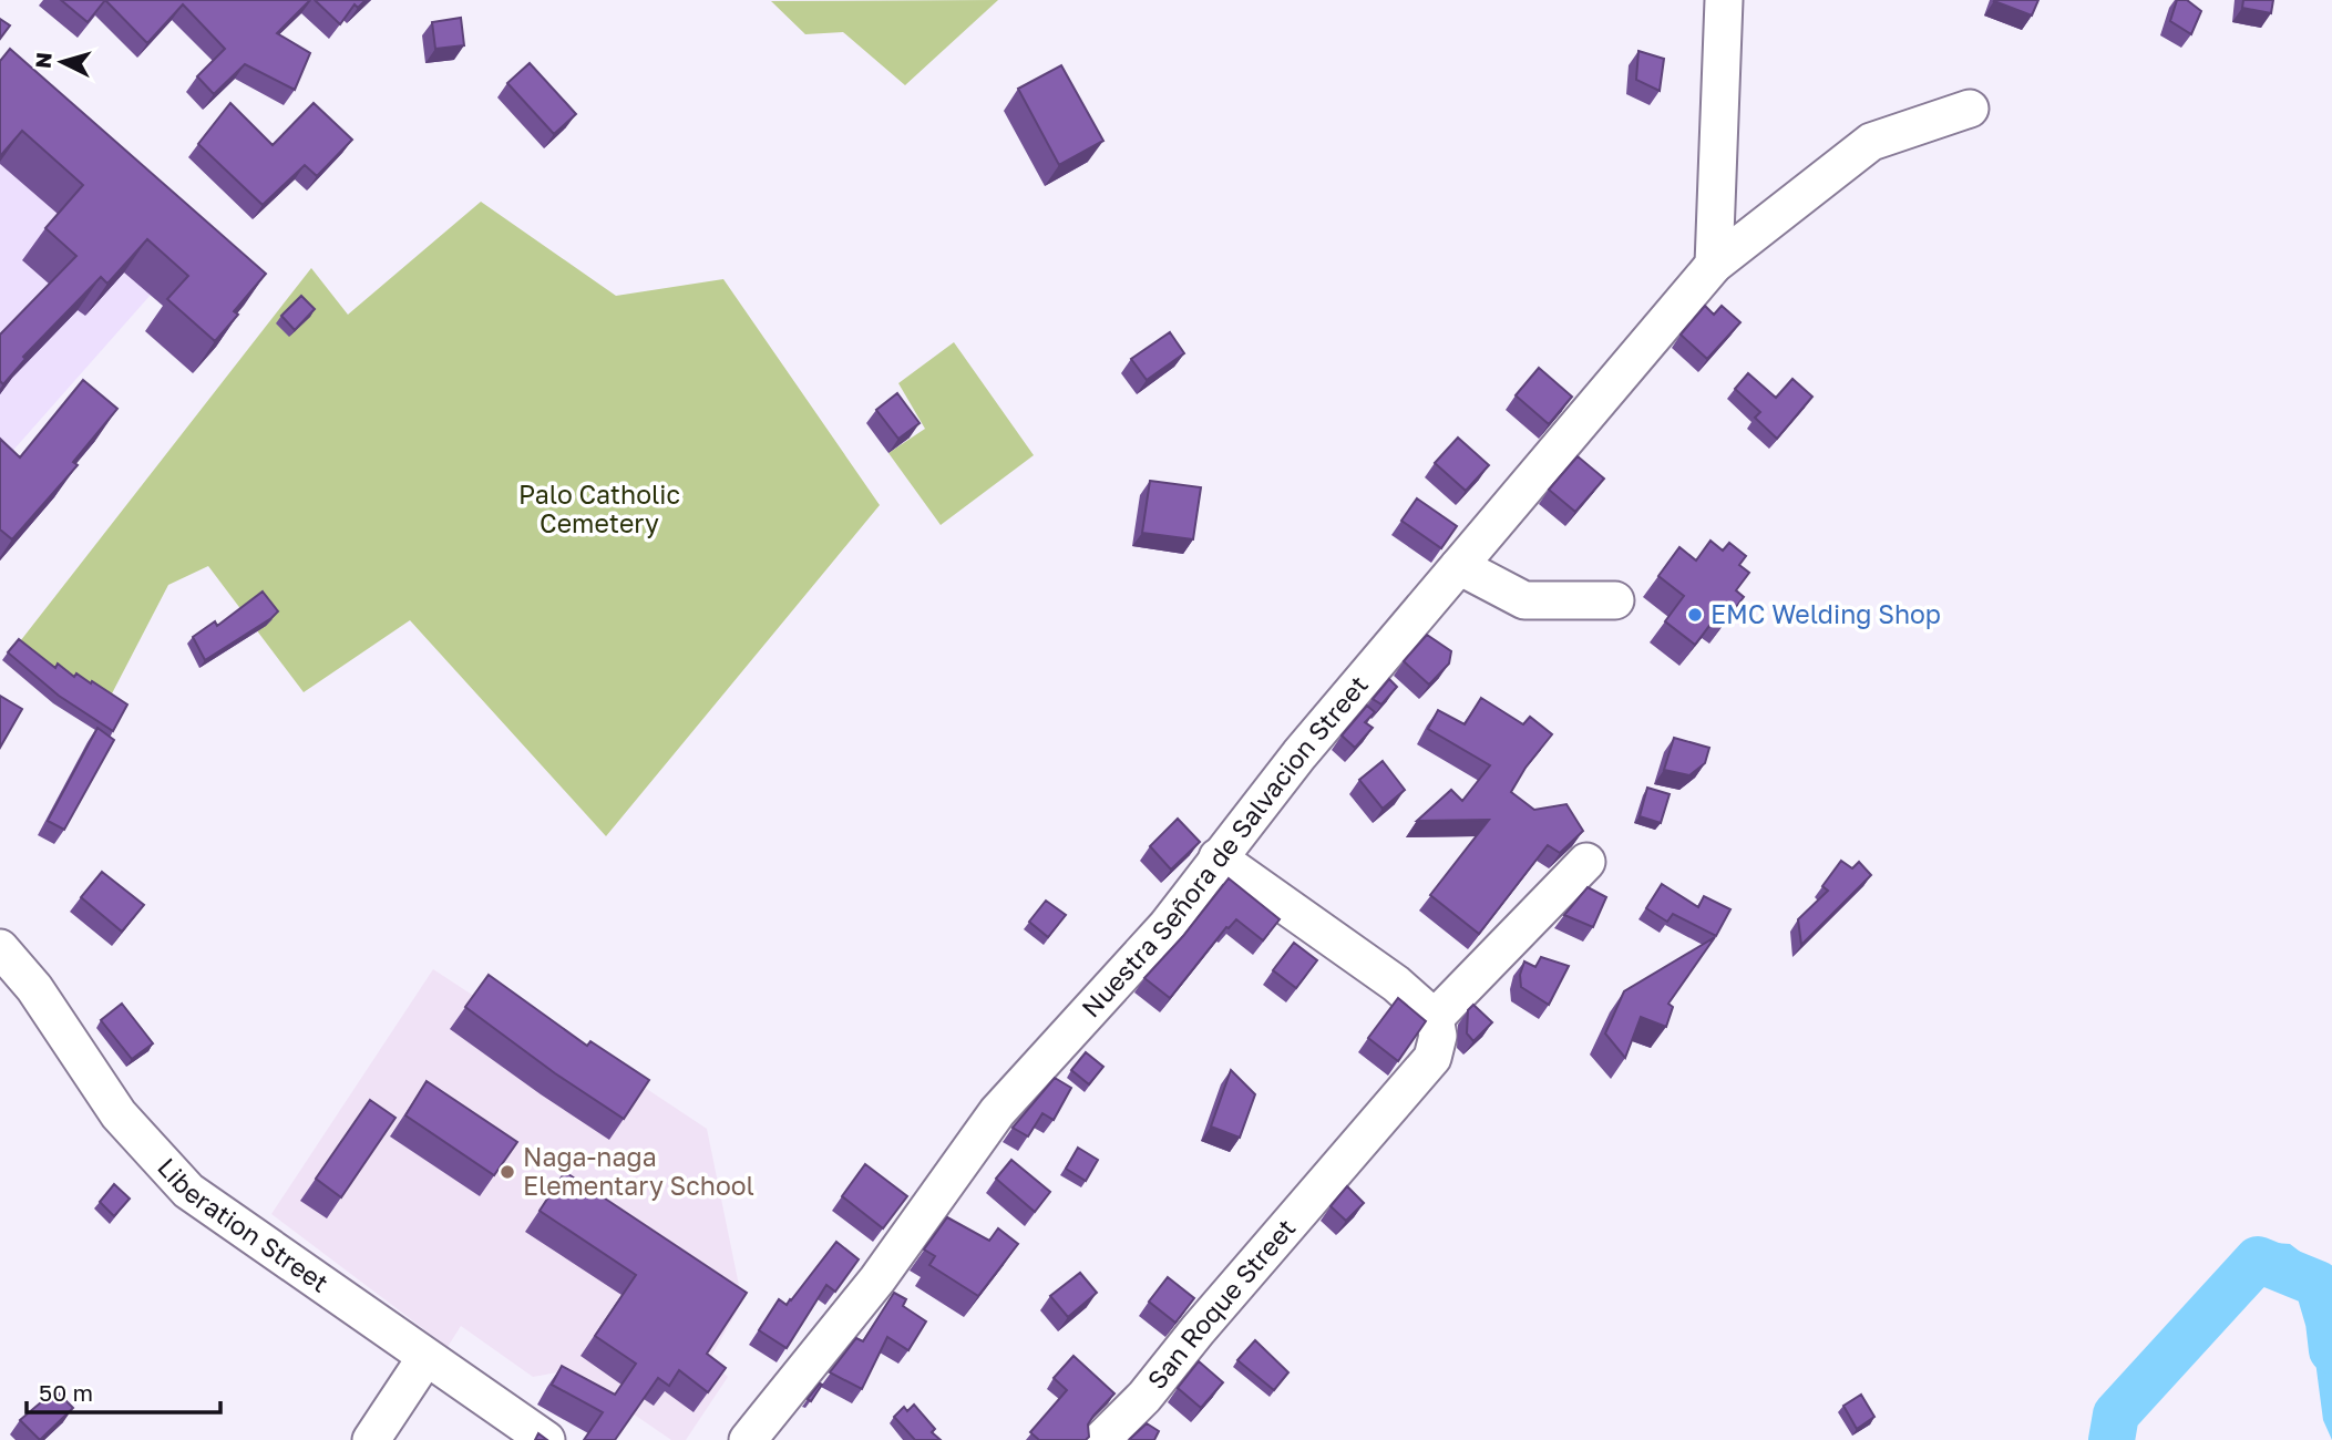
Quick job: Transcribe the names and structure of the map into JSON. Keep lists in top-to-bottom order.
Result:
{
  "streets": {
    "street": ["Nuestra Señora de Salvacion Street", "Liberation Street", "San Roque Street"]
  },
  "parks": ["Palo Catholic Cemetery"],
  "places": ["EMC Welding Shop", "Naga-naga Elementary School"],
  "scale_bar": "50 m",
  "north": "left"
}
